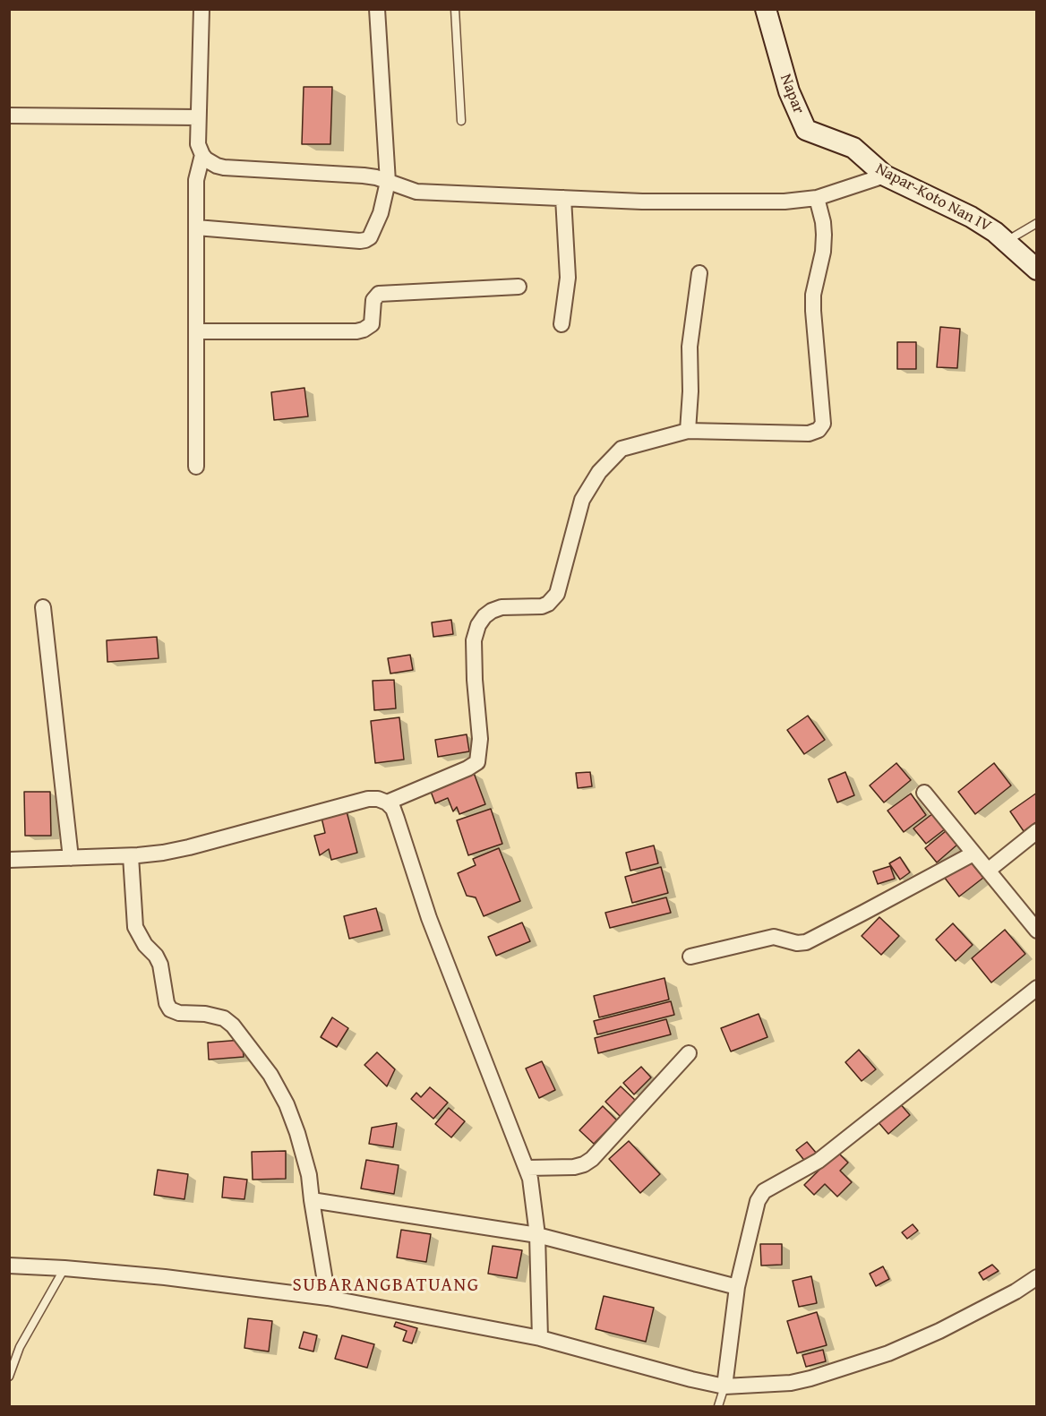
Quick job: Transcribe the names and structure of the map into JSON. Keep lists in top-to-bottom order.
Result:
{
  "streets": {
    "street": ["Napar", "Napar-Koto Nan IV"]
  },
  "crossings": [
    ["Napar", "Napar-Koto Nan IV"]
  ],
  "districts": ["SUBARANGBATUANG"]
}
